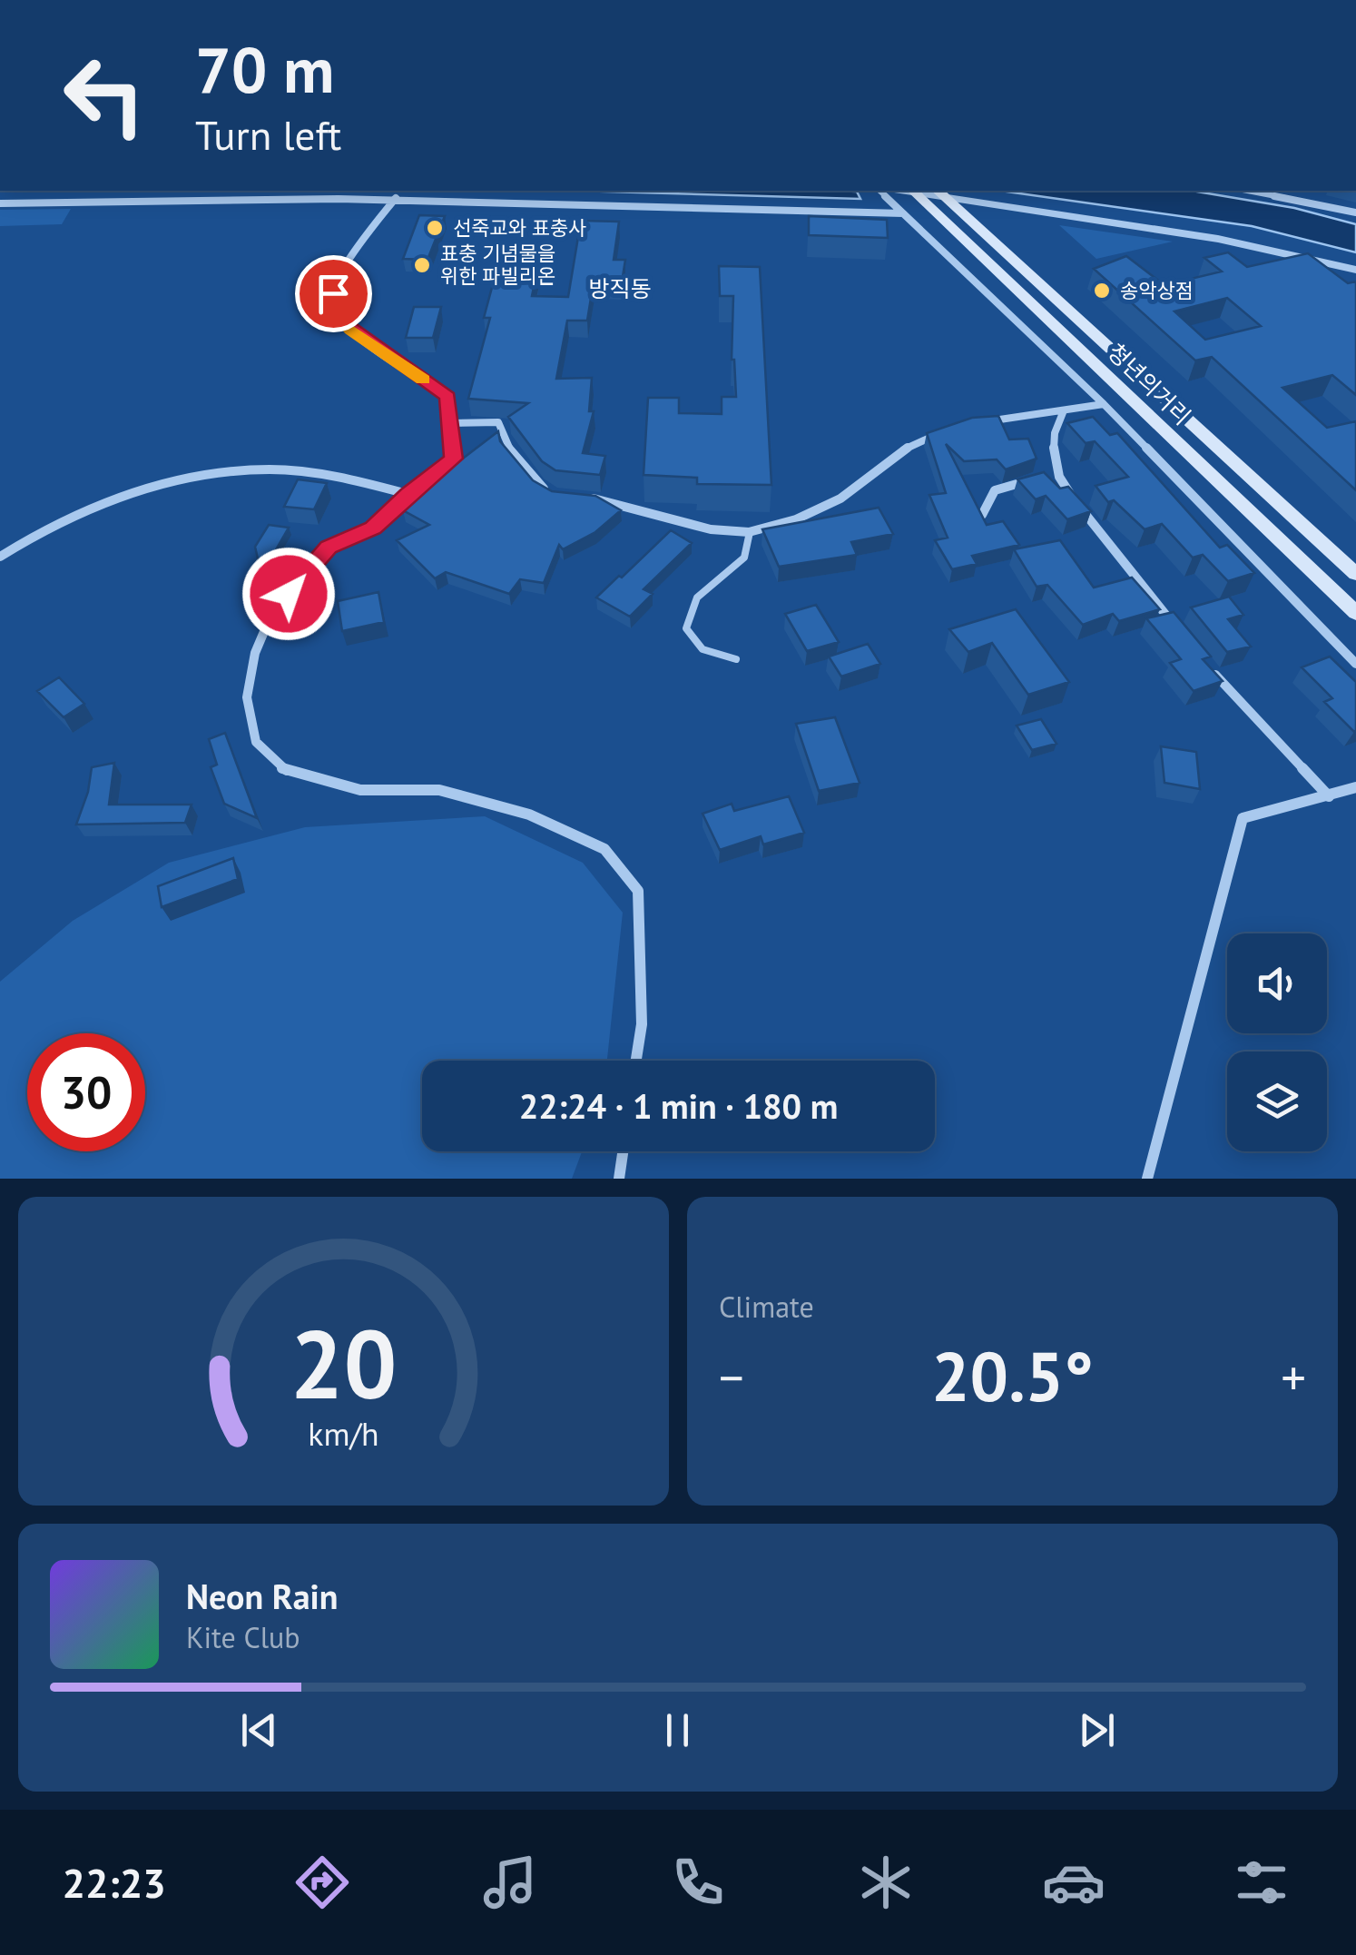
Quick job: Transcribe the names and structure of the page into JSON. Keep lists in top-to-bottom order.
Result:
{
  "streets": {
    "main road": ["청년의거리"]
  },
  "districts": ["방직동"],
  "places": ["선죽교와 표충사", "표충 기념물을 위한 파빌리온", "송악상점"],
  "page": {
    "turn": ["70 m", "Turn left"],
    "limit": "30",
    "trip": "22:24 · 1 min · 180 m",
    "tile": "Climate",
    "heat": ["−", "20.5°", "+"],
    "song": ["Neon Rain", "Kite Club"],
    "tabs": "22:23",
    "gauge": ["20", "km/h"]
  }
}
